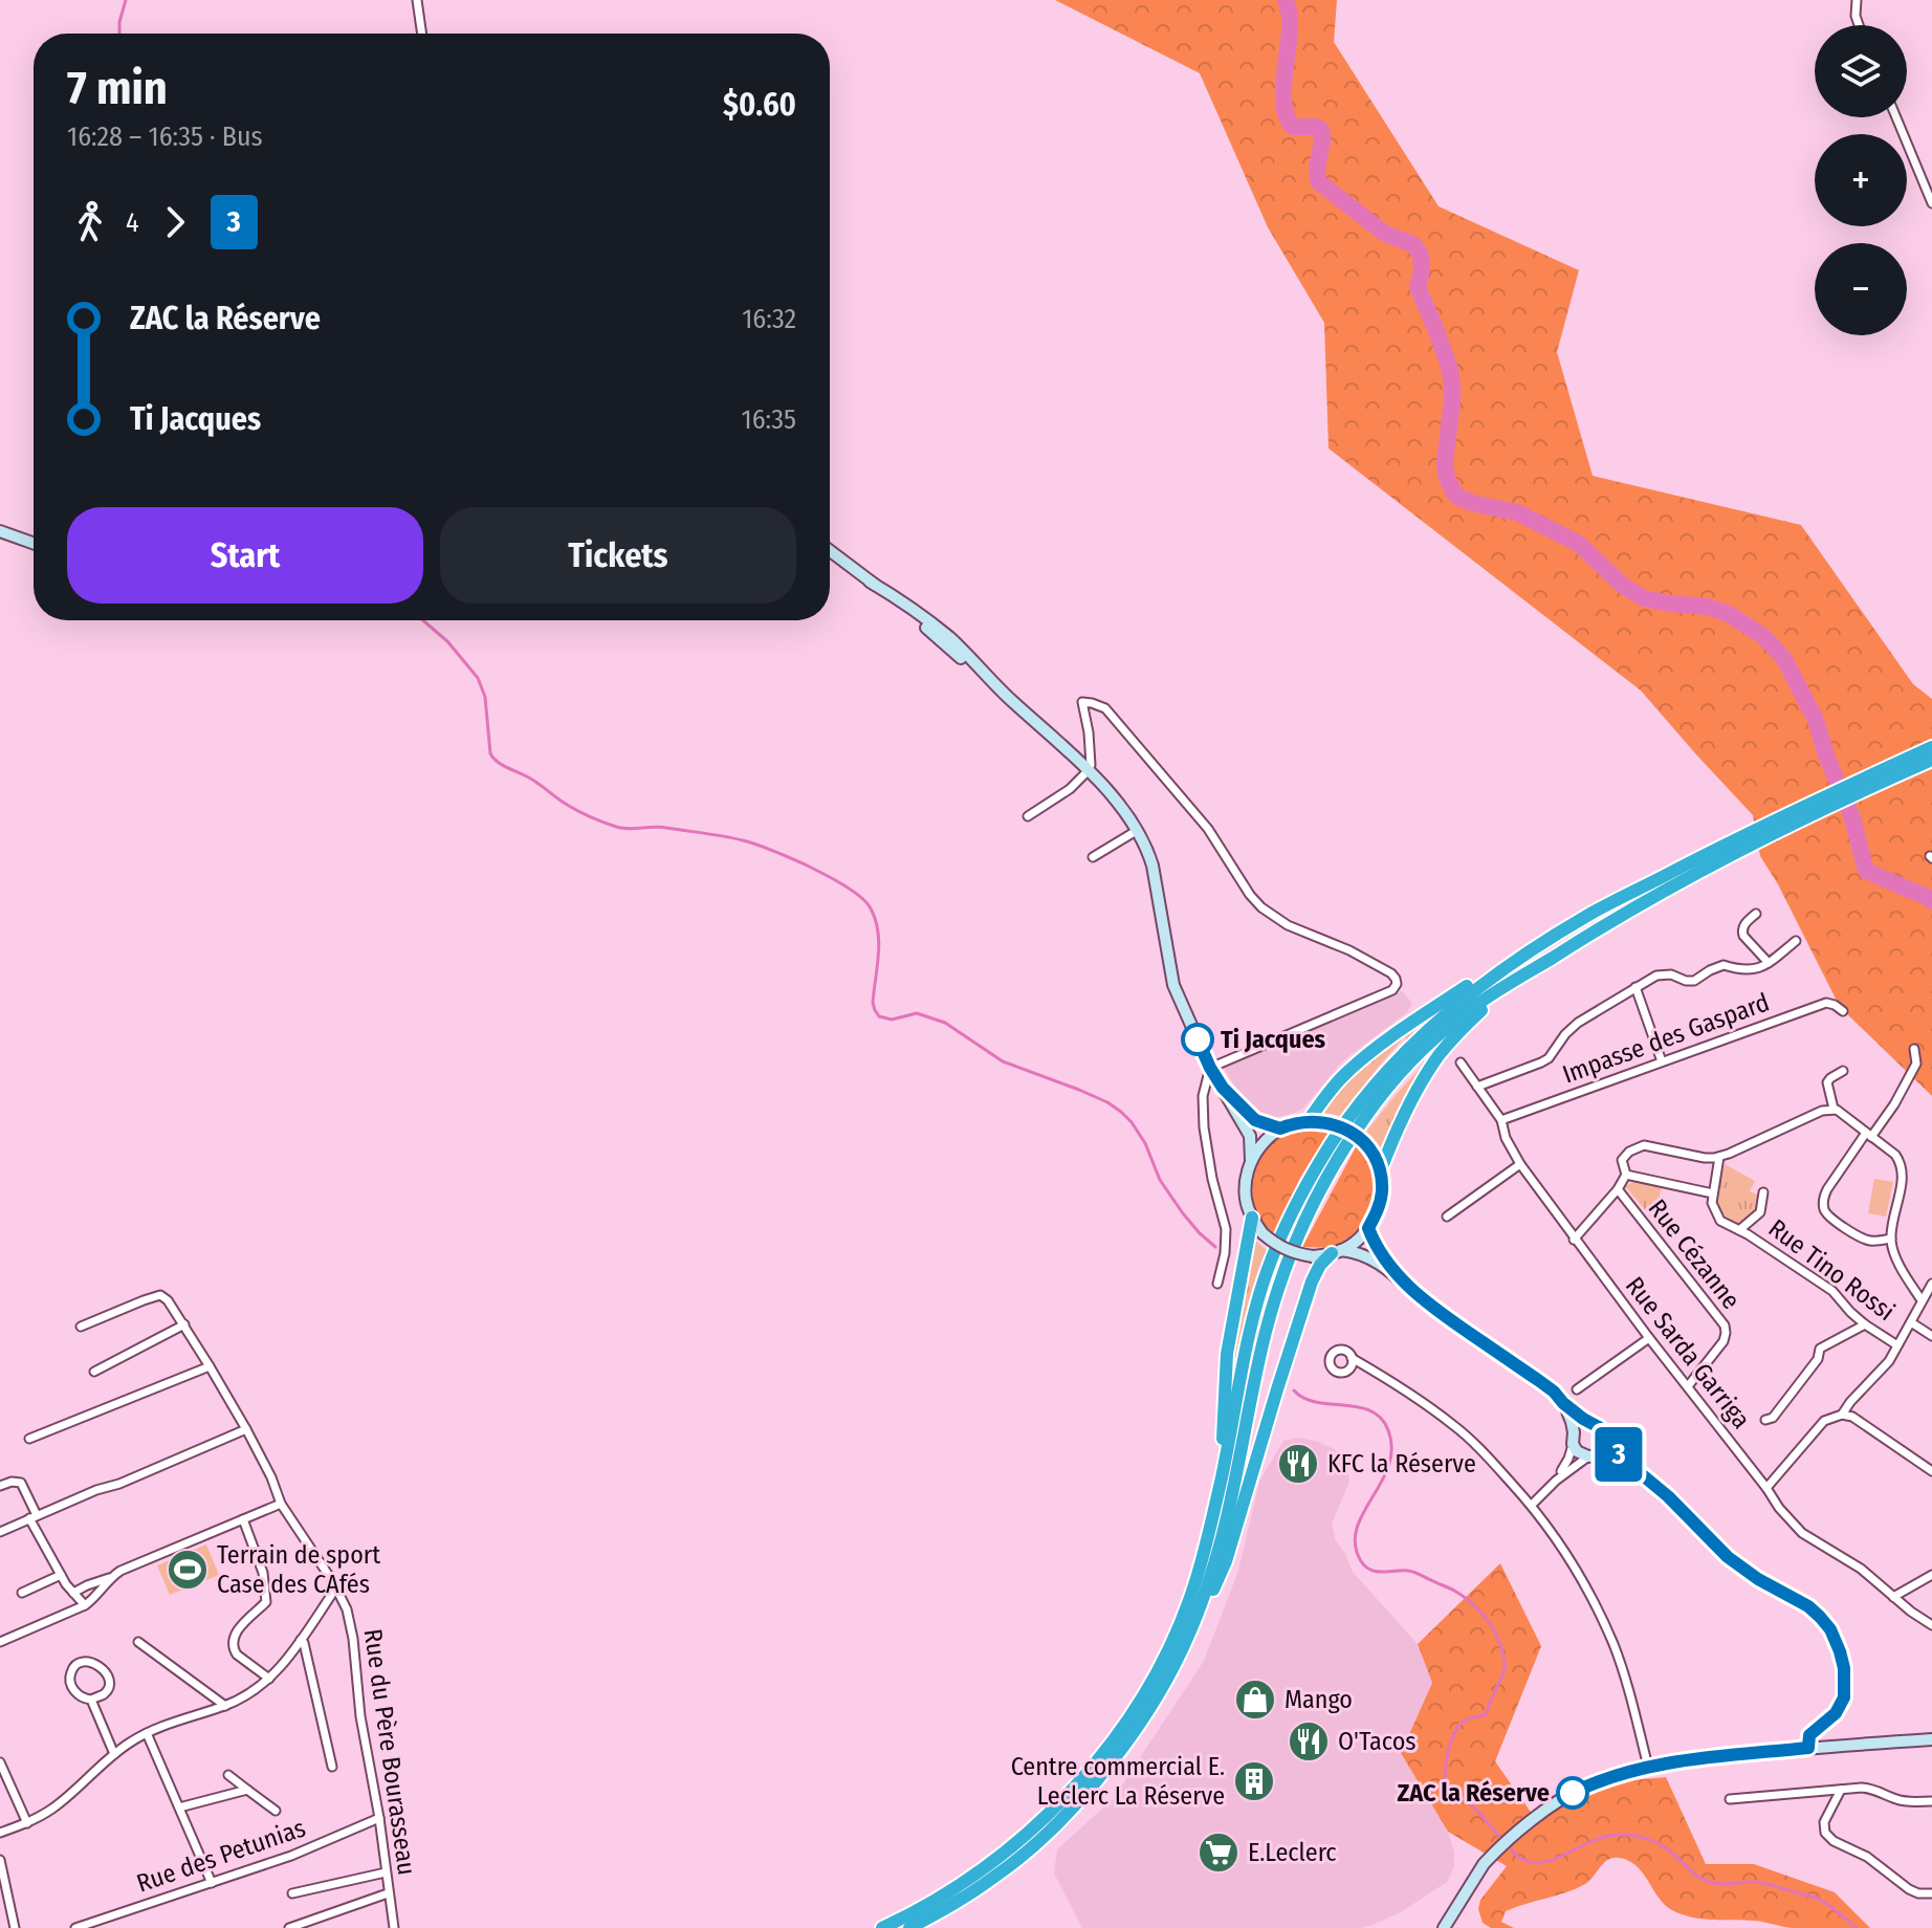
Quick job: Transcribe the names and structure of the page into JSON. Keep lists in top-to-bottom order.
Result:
{
  "streets": {
    "street": [
      "Impasse des Gaspard",
      "Rue Cézanne",
      "Rue Tino Rossi",
      "Rue Sarda Garriga",
      "Rue du Père Bourasseau",
      "Rue des Petunias"
    ]
  },
  "crossings": [
    ["Impasse des Gaspard", "Rue Sarda Garriga"],
    ["Rue Cézanne", "Rue Sarda Garriga"],
    ["Rue du Père Bourasseau", "Rue des Petunias"]
  ],
  "places": {
    "other": ["Ti Jacques", "ZAC la Réserve"],
    "restaurant": ["KFC la Réserve", "O'Tacos"],
    "sports": ["Terrain de sport Case des CAfés"],
    "shop": ["Mango"],
    "building": ["Centre commercial E. Leclerc La Réserve"],
    "supermarket": ["E.Leclerc"]
  },
  "lines": ["bus line 3"],
  "page": {
    "on_map": "3",
    "map_buttons": ["+", "−"],
    "heading": ["7 min", "16:28 – 16:35 · Bus", "$0.60"],
    "legs": ["4", "3"],
    "list": [
      {
        "name": "ZAC la Réserve",
        "value": "16:32"
      },
      {
        "name": "Ti Jacques",
        "value": "16:35"
      }
    ],
    "buttons": ["Start", "Tickets"]
  }
}
